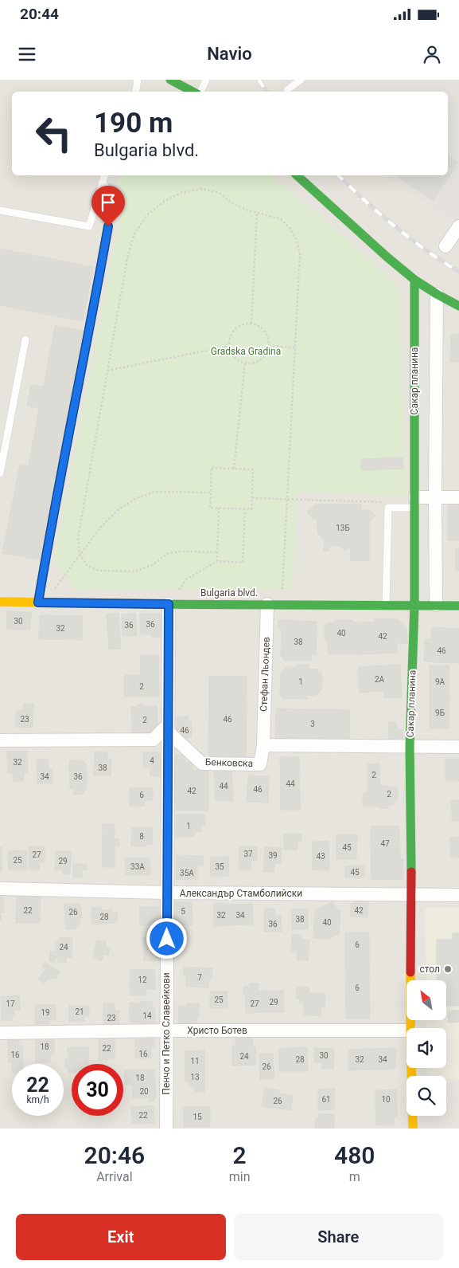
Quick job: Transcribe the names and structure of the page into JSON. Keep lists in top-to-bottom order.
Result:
{
  "streets": {
    "street": [
      "Сакар планина",
      "Bulgaria blvd.",
      "Стефан Льондев",
      "Бенковска",
      "Александър Стамболийски",
      "Христо Ботев",
      "Пенчо и Петко Славейкови"
    ]
  },
  "crossings": [
    ["Сакар планина", "Bulgaria blvd."],
    ["Сакар планина", "Александър Стамболийски"],
    ["Bulgaria blvd.", "Стефан Льондев"],
    ["Bulgaria blvd.", "Пенчо и Петко Славейкови"],
    ["Стефан Льондев", "Бенковска"],
    ["Бенковска", "Пенчо и Петко Славейкови"],
    ["Александър Стамболийски", "Пенчо и Петко Славейкови"],
    ["Христо Ботев", "Пенчо и Петко Славейкови"]
  ],
  "parks": ["Gradska Gradina"],
  "places": ["стол"],
  "house_numbers": [
    "13Б",
    "30",
    "36",
    "36",
    "32",
    "40",
    "42",
    "38",
    "46",
    "2А",
    "1",
    "9А",
    "2",
    "9Б",
    "23",
    "46",
    "2",
    "3",
    "46",
    "4",
    "32",
    "38",
    "2",
    "34",
    "36",
    "44",
    "44",
    "46",
    "42",
    "2",
    "6",
    "1",
    "8",
    "47",
    "45",
    "37",
    "27",
    "39",
    "43",
    "25",
    "29",
    "33А",
    "35",
    "45",
    "35А",
    "22",
    "42",
    "5",
    "26",
    "32",
    "34",
    "28",
    "38",
    "40",
    "36",
    "6",
    "24",
    "7",
    "12",
    "6",
    "25",
    "29",
    "17",
    "27",
    "21",
    "19",
    "14",
    "23",
    "18",
    "22",
    "16",
    "16",
    "30",
    "24",
    "28",
    "32",
    "34",
    "11",
    "26",
    "13",
    "18",
    "20",
    "61",
    "10",
    "26",
    "22",
    "15"
  ],
  "north": "top left",
  "page": {
    "status": "20:44",
    "header": "Navio",
    "turn": ["190 m", "Bulgaria blvd."],
    "speed": "22 km/h",
    "limit": "30",
    "eta": [
      "20:46",
      "Arrival",
      "2",
      "min",
      "480",
      "m"
    ],
    "buttons": ["Exit", "Share"]
  }
}
